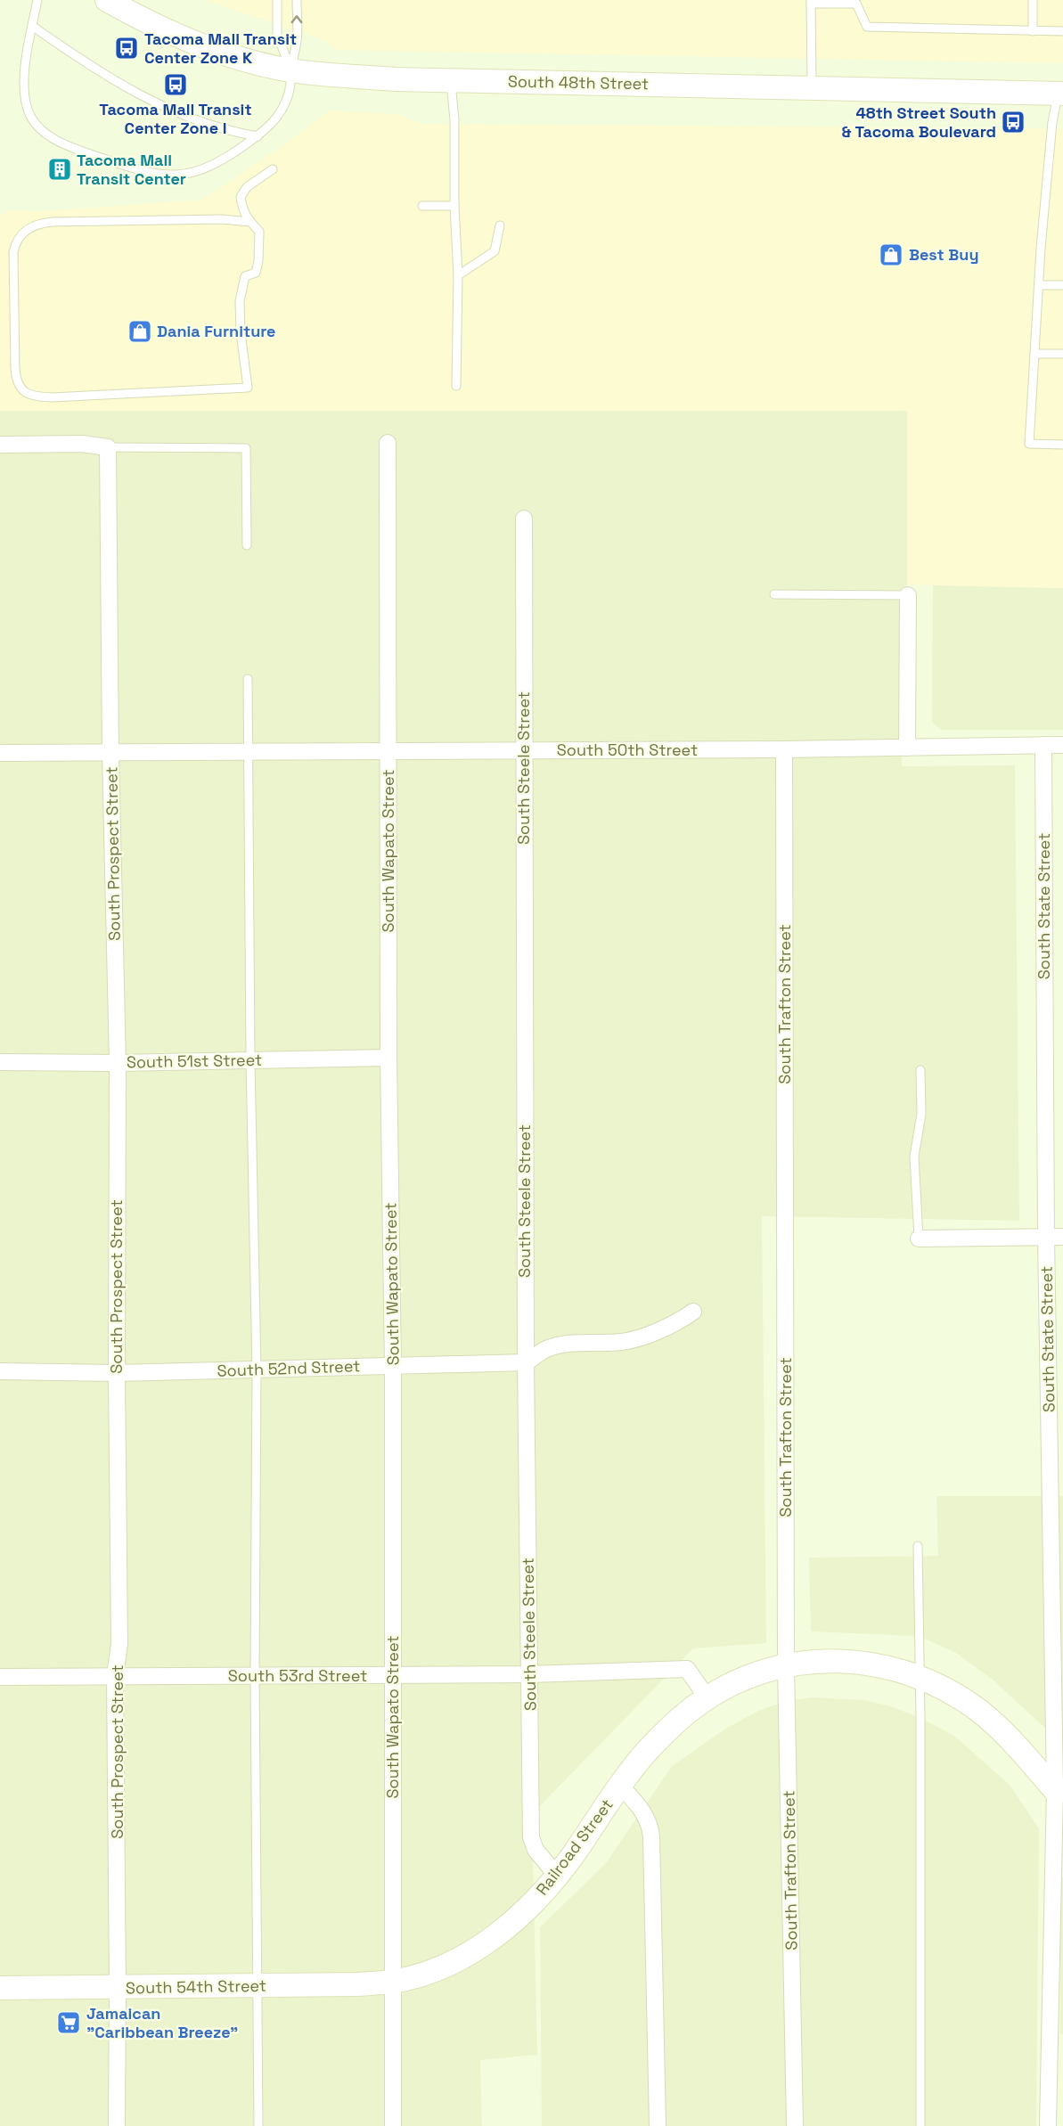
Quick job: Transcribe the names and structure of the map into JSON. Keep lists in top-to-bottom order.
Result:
{
  "streets": {
    "street": [
      "South 48th Street",
      "South 50th Street",
      "South Steele Street",
      "South Wapato Street",
      "South Prospect Street",
      "South State Street",
      "South Trafton Street",
      "South 51st Street",
      "South 52nd Street",
      "South 53rd Street",
      "Railroad Street",
      "South 54th Street"
    ]
  },
  "crossings": [
    ["South 50th Street", "South Steele Street"],
    ["South 50th Street", "South Wapato Street"],
    ["South 50th Street", "South Prospect Street"],
    ["South 50th Street", "South State Street"],
    ["South 50th Street", "South Trafton Street"],
    ["South Steele Street", "South 52nd Street"],
    ["South Steele Street", "South 53rd Street"],
    ["South Steele Street", "Railroad Street"],
    ["South Wapato Street", "South 51st Street"],
    ["South Wapato Street", "South 52nd Street"],
    ["South Wapato Street", "South 53rd Street"],
    ["South Wapato Street", "Railroad Street"],
    ["South Wapato Street", "South 54th Street"],
    ["South Prospect Street", "South 51st Street"],
    ["South Prospect Street", "South 52nd Street"],
    ["South Prospect Street", "South 53rd Street"],
    ["South Prospect Street", "South 54th Street"],
    ["South Trafton Street", "Railroad Street"],
    ["South 53rd Street", "Railroad Street"],
    ["Railroad Street", "South 54th Street"]
  ],
  "places": {
    "bus stop": ["Tacoma Mall Transit Center Zone K", "Tacoma Mall Transit Center Zone I", "48th Street South & Tacoma Boulevard"],
    "building": ["Tacoma Mall Transit Center"],
    "shop": ["Best Buy", "Dania Furniture"],
    "supermarket": ["Jamaican \"Caribbean Breeze\""]
  }
}
